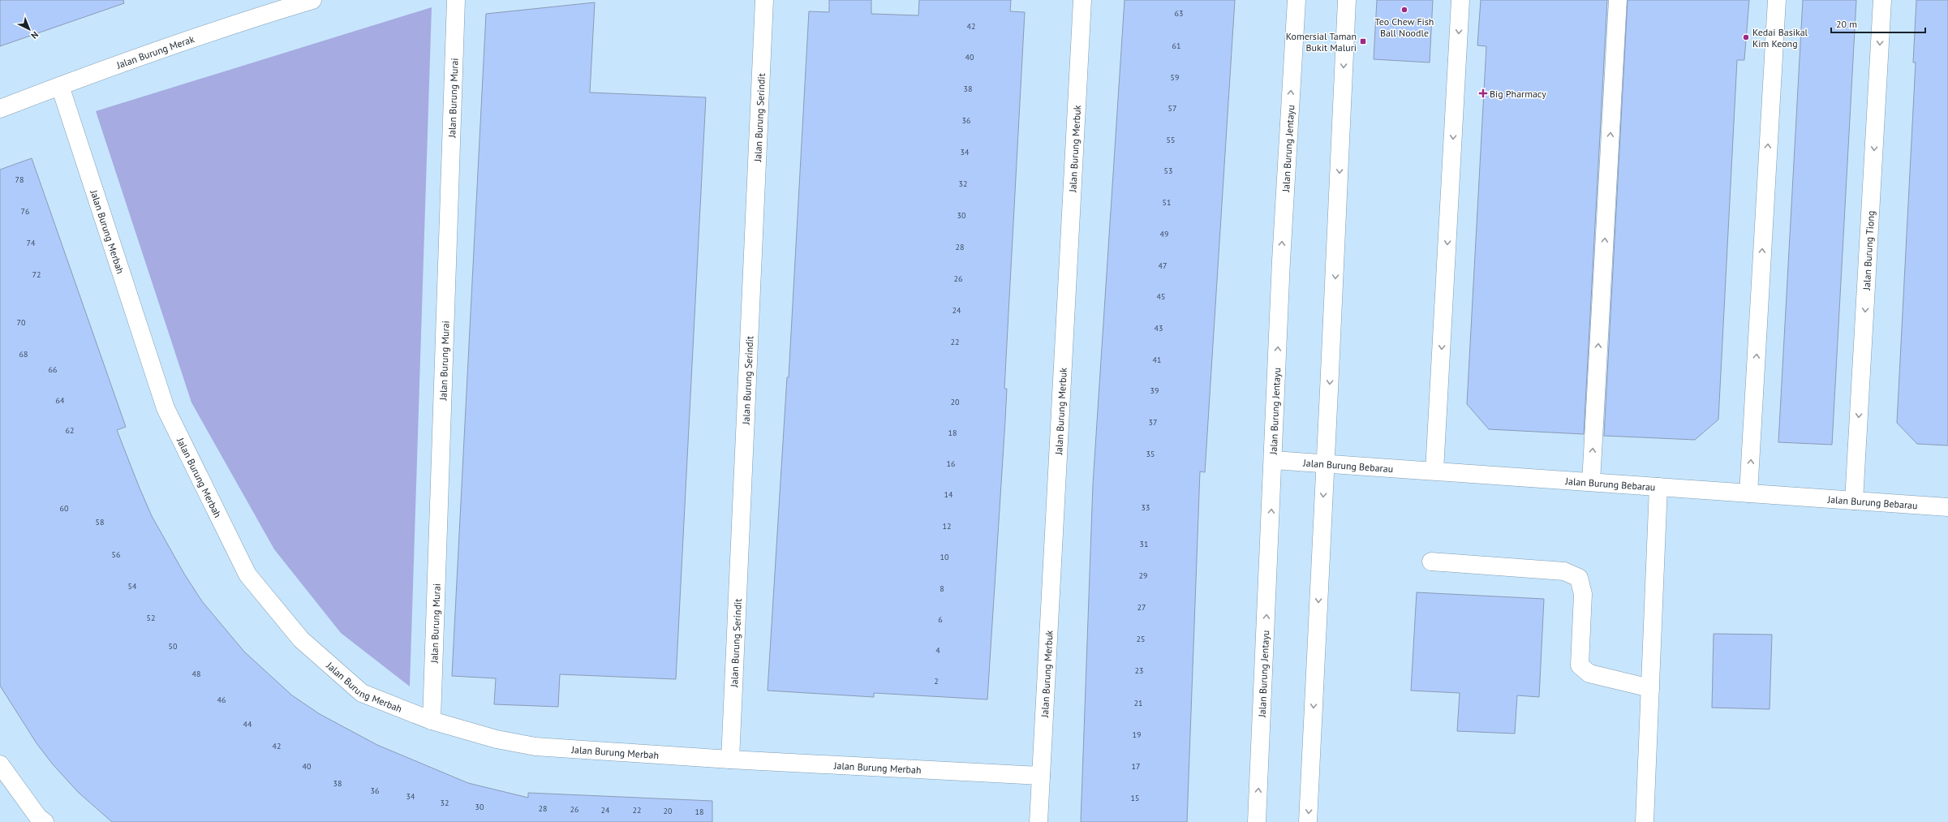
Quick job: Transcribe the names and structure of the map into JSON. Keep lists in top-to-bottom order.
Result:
{
  "streets": {
    "street": [
      "Jalan Burung Merak",
      "Jalan Burung Murai",
      "Jalan Burung Serindit",
      "Jalan Burung Merbuk",
      "Jalan Burung Jentayu",
      "Jalan Burung Merbah",
      "Jalan Burung Tiong",
      "Jalan Burung Bebarau"
    ]
  },
  "crossings": [
    ["Jalan Burung Merak", "Jalan Burung Merbah"],
    ["Jalan Burung Murai", "Jalan Burung Merbah"],
    ["Jalan Burung Serindit", "Jalan Burung Merbah"],
    ["Jalan Burung Merbuk", "Jalan Burung Merbah"],
    ["Jalan Burung Jentayu", "Jalan Burung Bebarau"],
    ["Jalan Burung Tiong", "Jalan Burung Bebarau"]
  ],
  "places": {
    "other": ["Teo Chew Fish Ball Noodle", "Kedai Basikal Kim Keong"],
    "transit": ["Komersial Taman Bukit Maluri"],
    "health": ["Big Pharmacy"]
  },
  "house_numbers": [
    "63",
    "42",
    "61",
    "40",
    "59",
    "38",
    "57",
    "36",
    "55",
    "34",
    "53",
    "78",
    "32",
    "51",
    "76",
    "30",
    "49",
    "74",
    "28",
    "47",
    "72",
    "26",
    "45",
    "24",
    "70",
    "43",
    "22",
    "68",
    "41",
    "66",
    "39",
    "64",
    "20",
    "37",
    "62",
    "18",
    "35",
    "16",
    "14",
    "33",
    "60",
    "58",
    "12",
    "31",
    "56",
    "10",
    "29",
    "54",
    "8",
    "27",
    "52",
    "6",
    "25",
    "50",
    "4",
    "23",
    "48",
    "2",
    "46",
    "21",
    "44",
    "19",
    "42",
    "40",
    "17",
    "38",
    "36",
    "34",
    "15",
    "32",
    "30",
    "28",
    "26",
    "24",
    "22",
    "20",
    "18"
  ],
  "scale_bar": "20 m",
  "north": "bottom right"
}
